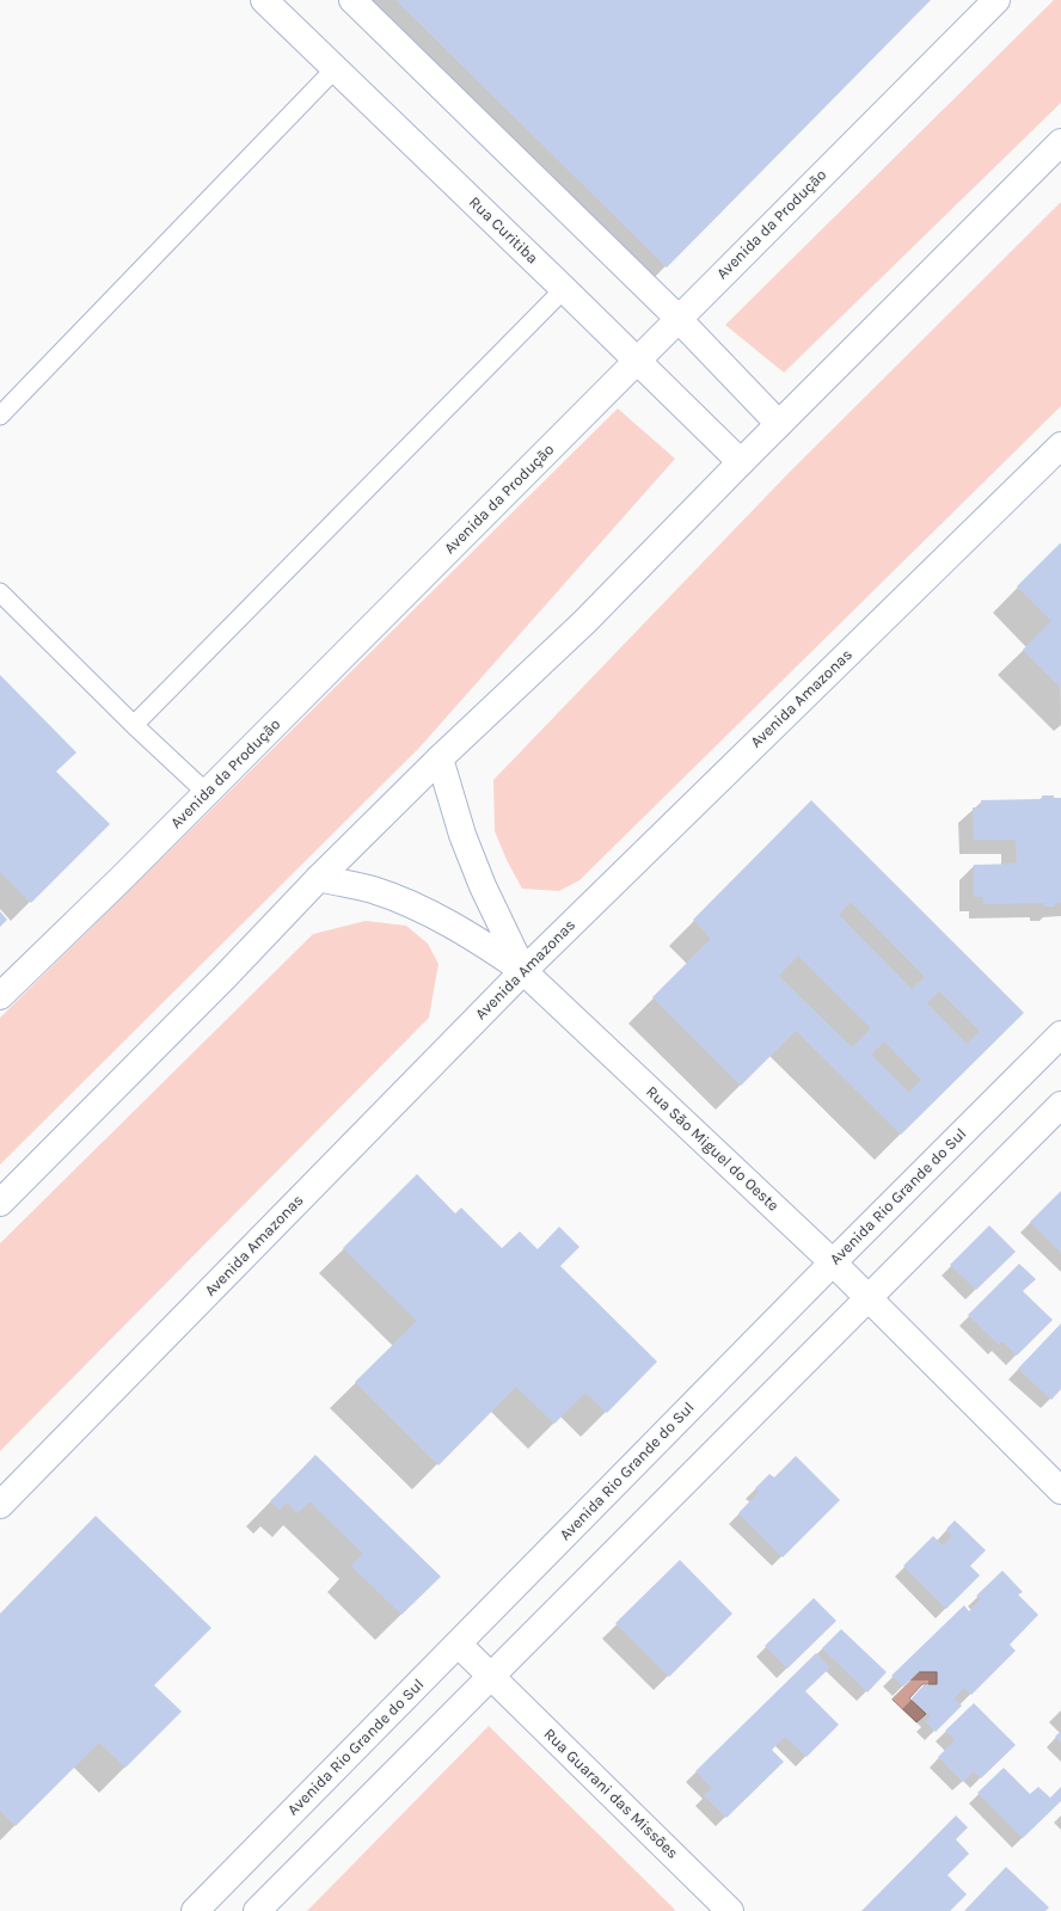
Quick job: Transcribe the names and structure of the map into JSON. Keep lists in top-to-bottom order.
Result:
{
  "streets": {
    "main road": [
      "Avenida da Produção",
      "Rua Curitiba",
      "Avenida Amazonas",
      "Rua São Miguel do Oeste",
      "Avenida Rio Grande do Sul",
      "Rua Guarani das Missões"
    ]
  },
  "crossings": [
    ["Avenida da Produção", "Rua Curitiba"],
    ["Avenida Amazonas", "Rua São Miguel do Oeste"],
    ["Rua São Miguel do Oeste", "Avenida Rio Grande do Sul"],
    ["Avenida Rio Grande do Sul", "Rua Guarani das Missões"]
  ]
}
